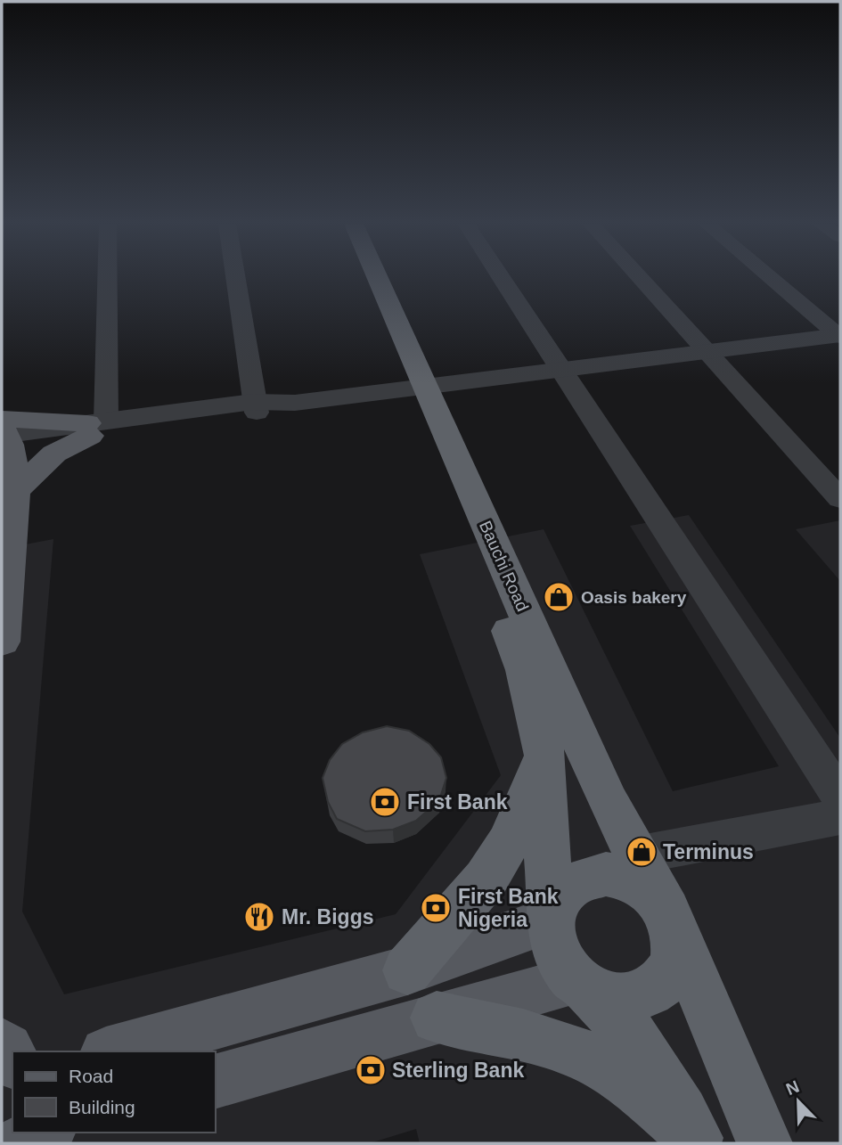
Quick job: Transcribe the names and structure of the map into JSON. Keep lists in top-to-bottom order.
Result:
{
  "streets": {
    "highway": ["Bauchi Road"]
  },
  "places": {
    "shop": ["Oasis bakery", "Terminus"],
    "bank": ["First Bank", "First Bank Nigeria", "Sterling Bank"],
    "restaurant": ["Mr. Biggs"]
  },
  "legend": ["Road", "Building"],
  "north": "top left"
}
